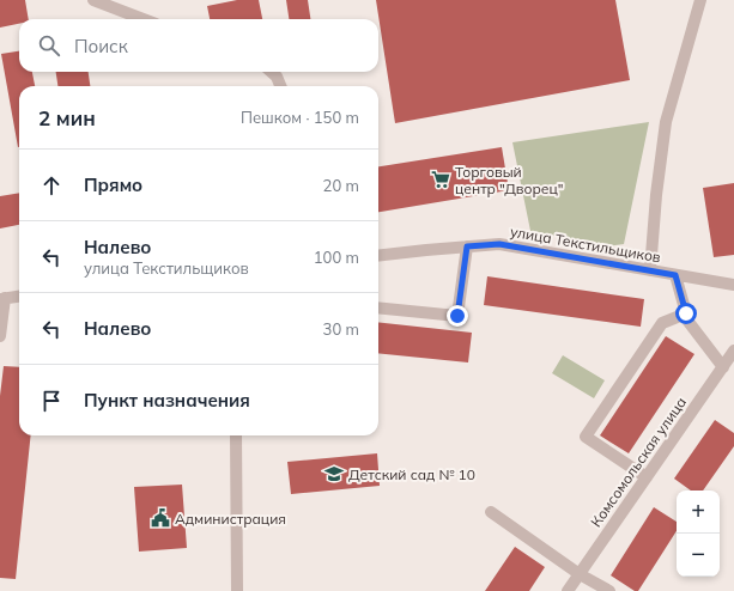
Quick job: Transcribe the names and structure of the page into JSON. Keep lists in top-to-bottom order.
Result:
{
  "streets": {
    "street": ["улица Текстильщиков", "Комсомольская улица"]
  },
  "places": {
    "supermarket": ["Торговый центр \"Дворец\""],
    "school or university": ["Детский сад № 10"],
    "public building": ["Администрация"]
  },
  "page": {
    "search": "Поиск",
    "heading": ["2 мин", "Пешком · 150 m"],
    "list": [
      ["Прямо", "20 m"],
      ["Налево", "улица Текстильщиков", "100 m"],
      ["Налево", "30 m"],
      "Пункт назначения"
    ],
    "map_buttons": ["+", "−"]
  }
}
